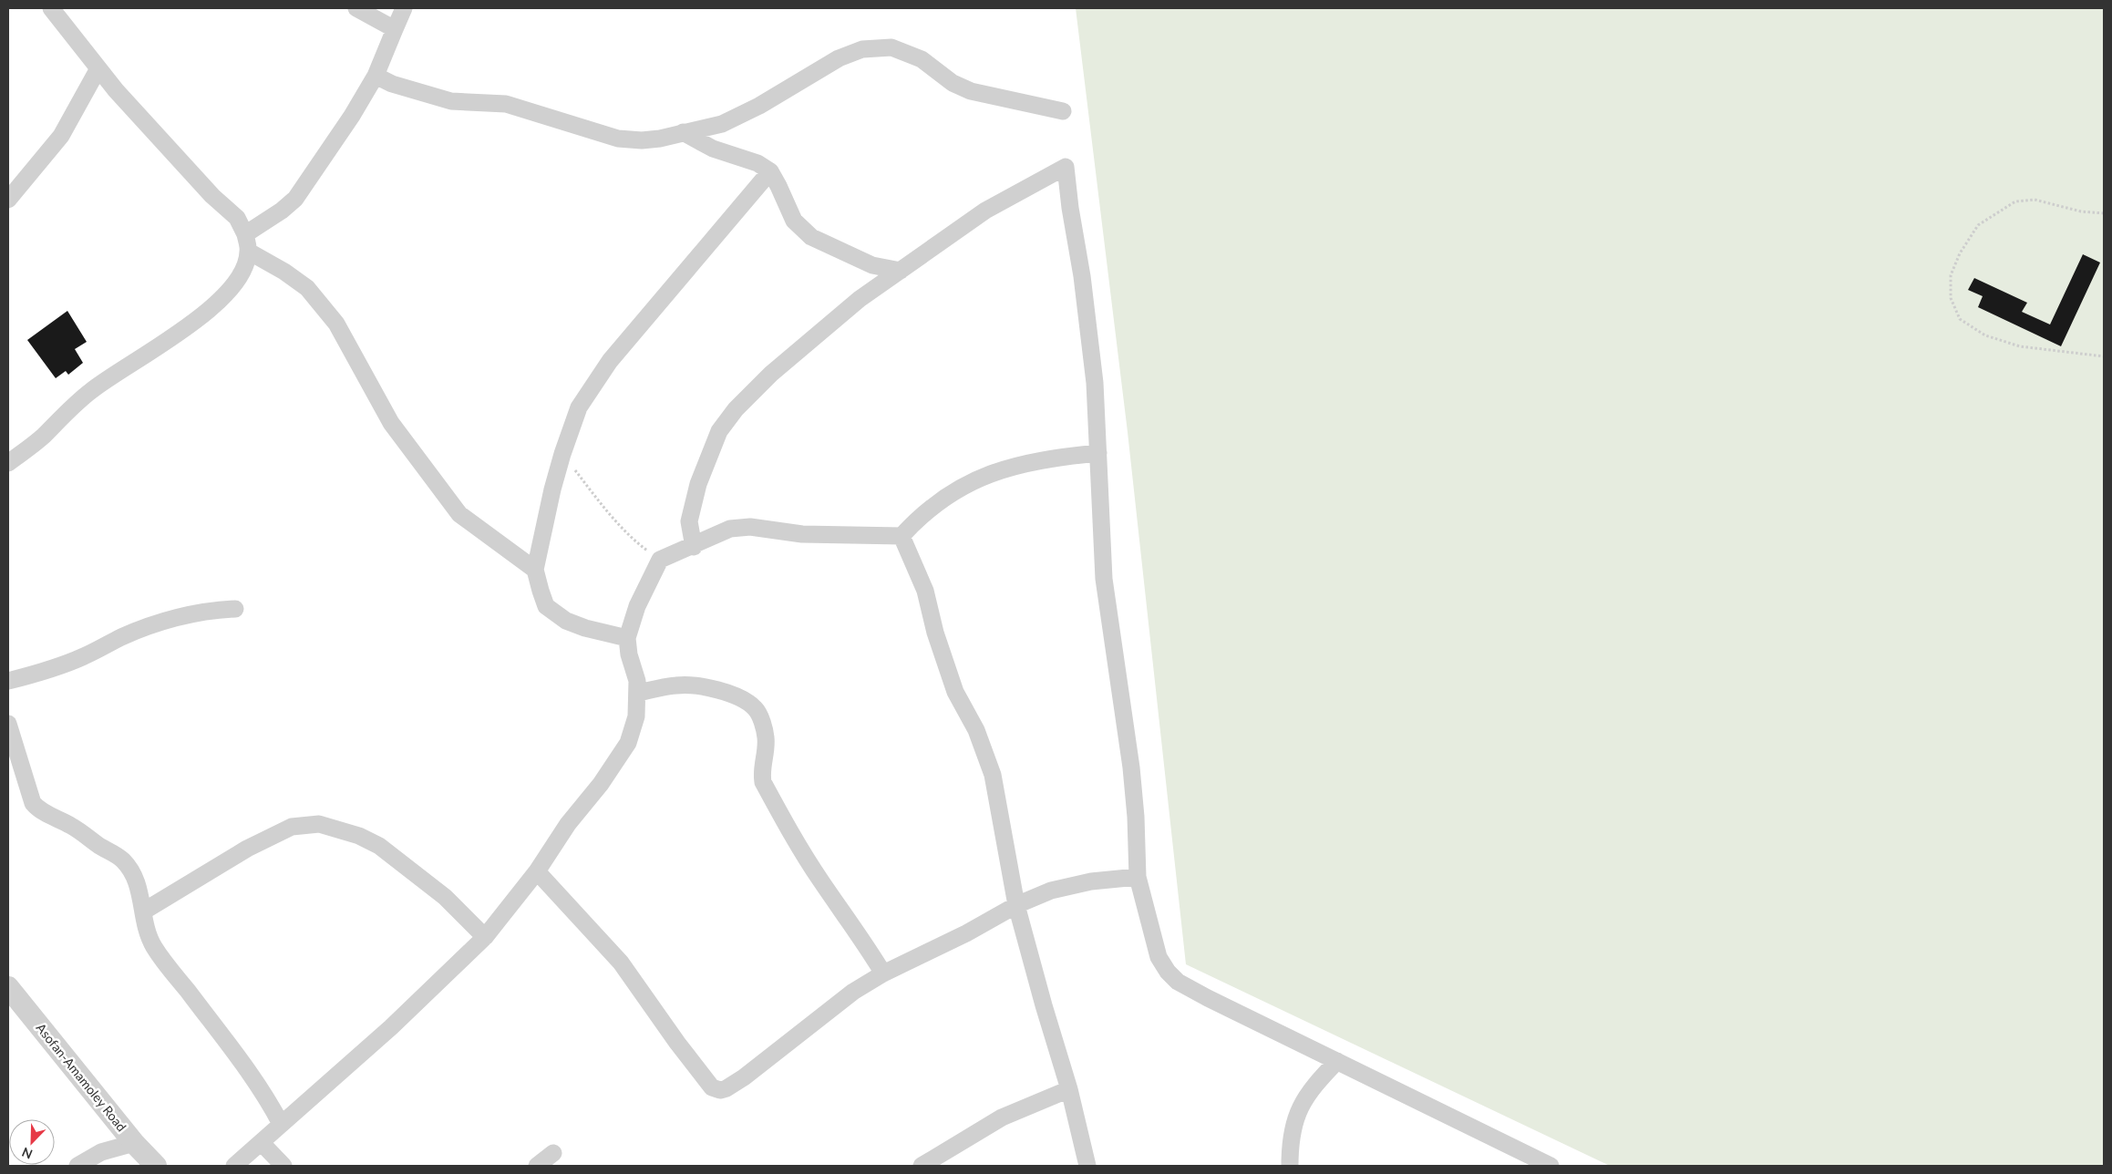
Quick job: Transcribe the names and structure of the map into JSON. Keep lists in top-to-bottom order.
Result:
{
  "streets": {
    "street": ["Asofan-Amamoley Road"]
  },
  "north": "bottom left"
}
